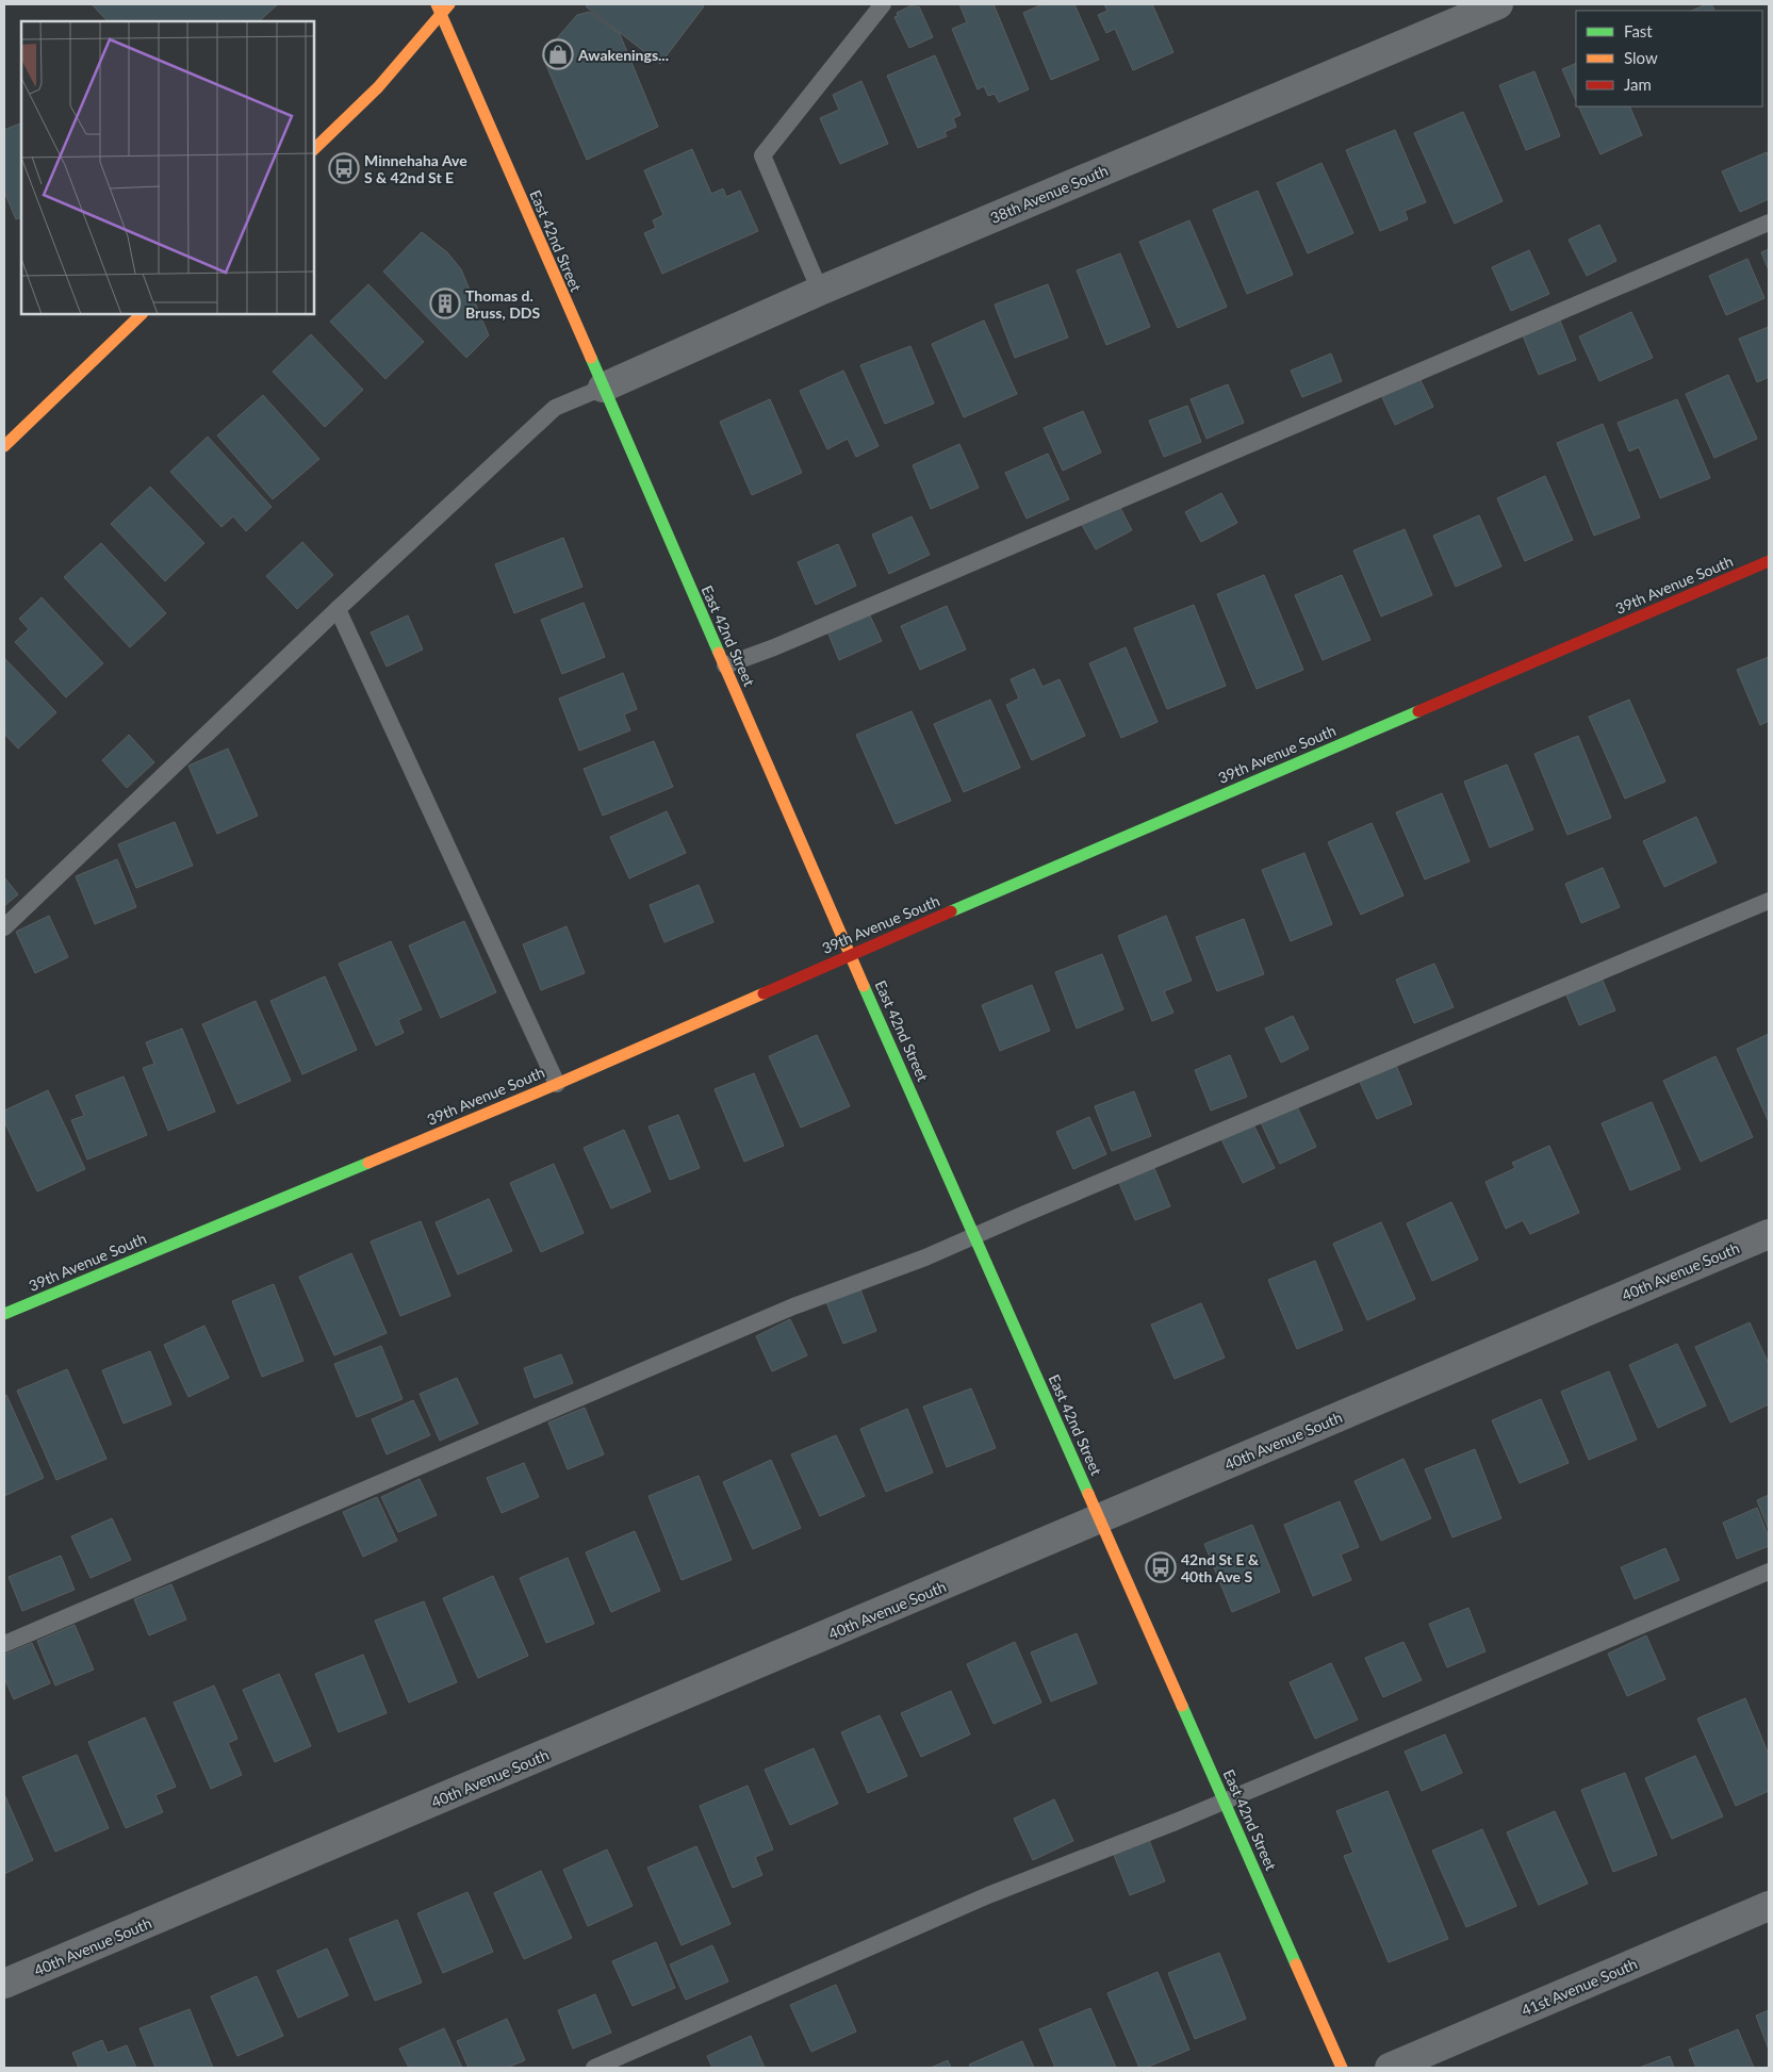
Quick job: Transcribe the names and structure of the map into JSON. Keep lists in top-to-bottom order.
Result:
{
  "streets": {
    "street": [
      "38th Avenue South",
      "East 42nd Street",
      "39th Avenue South",
      "40th Avenue South",
      "41st Avenue South"
    ]
  },
  "crossings": [
    ["38th Avenue South", "East 42nd Street"],
    ["East 42nd Street", "39th Avenue South"],
    ["East 42nd Street", "40th Avenue South"]
  ],
  "places": {
    "shop": ["Awakenings..."],
    "bus stop": ["Minnehaha Ave S & 42nd St E", "42nd St E & 40th Ave S"],
    "building": ["Thomas d. Bruss, DDS"]
  },
  "legend": ["Fast", "Slow", "Jam"]
}
